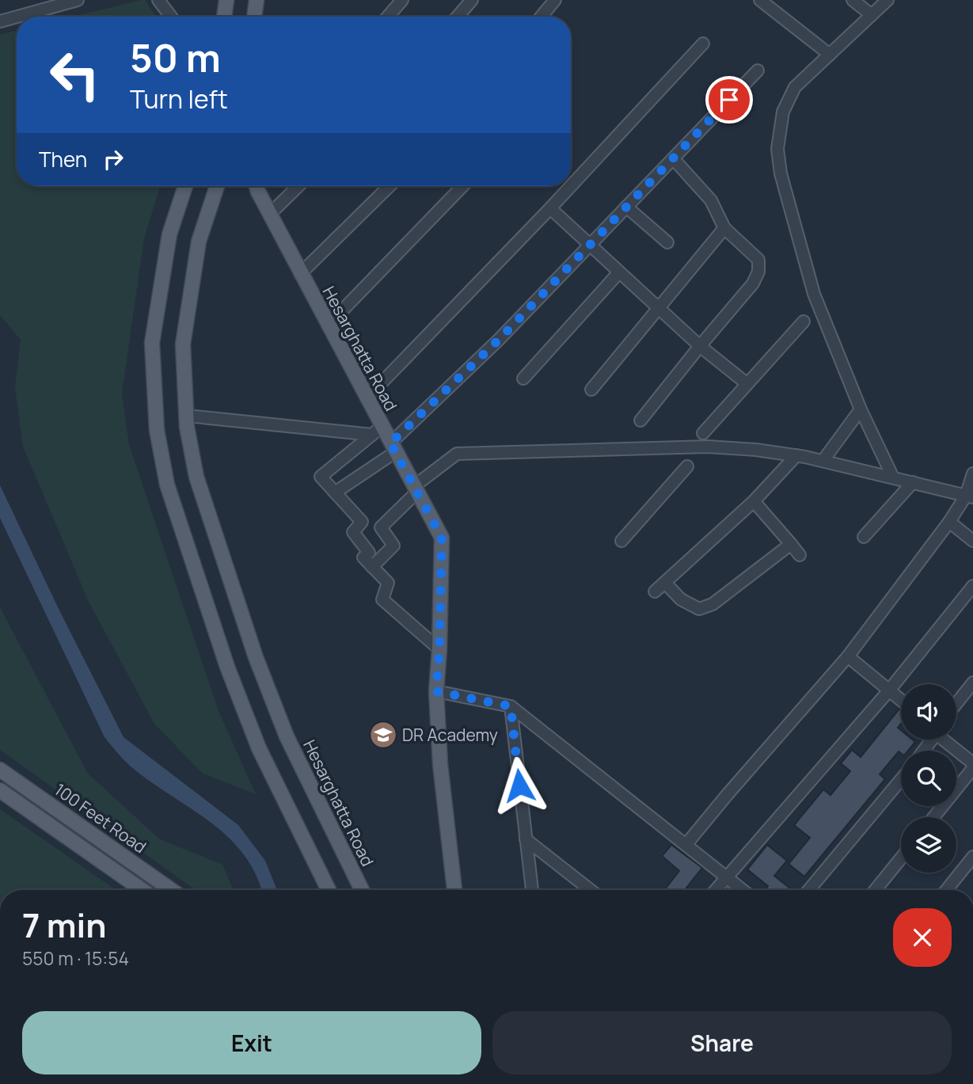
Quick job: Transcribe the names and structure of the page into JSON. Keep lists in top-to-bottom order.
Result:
{
  "streets": {
    "main road": ["Hesarghatta Road", "100 Feet Road"]
  },
  "places": {
    "school or university": ["DR Academy"]
  },
  "page": {
    "turn": ["50 m", "Turn left"],
    "then": "Then",
    "heading": ["7 min", "550 m · 15:54"],
    "buttons": ["Exit", "Share"]
  }
}
